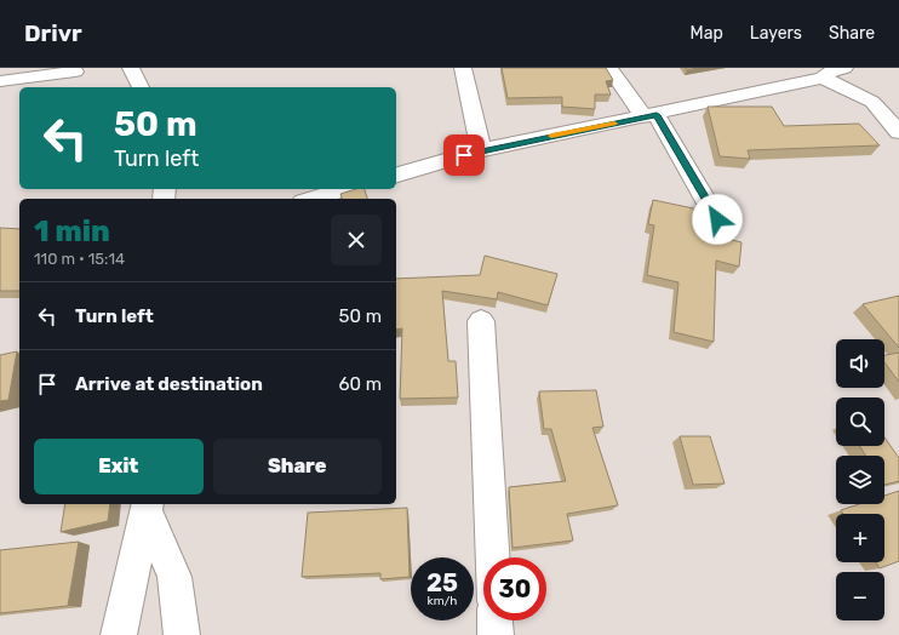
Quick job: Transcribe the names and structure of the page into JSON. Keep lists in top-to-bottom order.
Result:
{
  "page": {
    "header": "Drivr",
    "nav": ["Map", "Layers", "Share"],
    "turn": ["50 m", "Turn left"],
    "heading": ["1 min", "110 m · 15:14"],
    "list": [
      {
        "name": "Turn left",
        "value": "50 m"
      },
      {
        "name": "Arrive at destination",
        "value": "60 m"
      }
    ],
    "map_buttons": ["+", "−"],
    "buttons": ["Exit", "Share"],
    "speed": "25 km/h",
    "limit": "30"
  }
}
